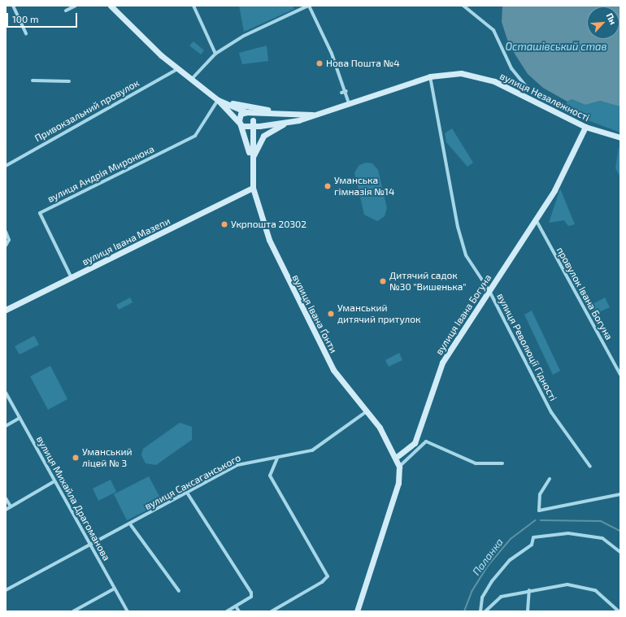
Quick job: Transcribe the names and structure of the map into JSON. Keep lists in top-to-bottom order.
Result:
{
  "streets": {
    "main road": [
      "вулиця Незалежності",
      "вулиця Івана Мазепи",
      "вулиця Івана Ґонти",
      "вулиця Івана Богуна"
    ],
    "street": [
      "Привокзальний провулок",
      "вулиця Андрія Миронюка",
      "провулок Івана Богуна",
      "вулиця Революції Гідності",
      "вулиця Саксаганського",
      "вулиця Михайла Драгоманова"
    ]
  },
  "crossings": [
    ["вулиця Незалежності", "Привокзальний провулок"],
    ["вулиця Незалежності", "вулиця Андрія Миронюка"],
    ["вулиця Незалежності", "вулиця Івана Ґонти"],
    ["вулиця Незалежності", "вулиця Івана Богуна"],
    ["вулиця Незалежності", "вулиця Революції Гідності"],
    ["вулиця Андрія Миронюка", "вулиця Івана Мазепи"],
    ["вулиця Івана Мазепи", "вулиця Івана Ґонти"],
    ["провулок Івана Богуна", "вулиця Івана Богуна"],
    ["вулиця Івана Ґонти", "вулиця Івана Богуна"],
    ["вулиця Івана Ґонти", "вулиця Саксаганського"],
    ["вулиця Івана Богуна", "вулиця Революції Гідності"],
    ["вулиця Саксаганського", "вулиця Михайла Драгоманова"]
  ],
  "water": ["Осташівський став", "Паланка"],
  "places": [
    "Нова Пошта №4",
    "Уманська гімназія №14",
    "Укрпошта 20302",
    "Дитячий садок №30 \"Вишенька\"",
    "Уманський дитячий притулок",
    "Уманський ліцей № 3"
  ],
  "scale_bar": "100 m",
  "north": "top right"
}
